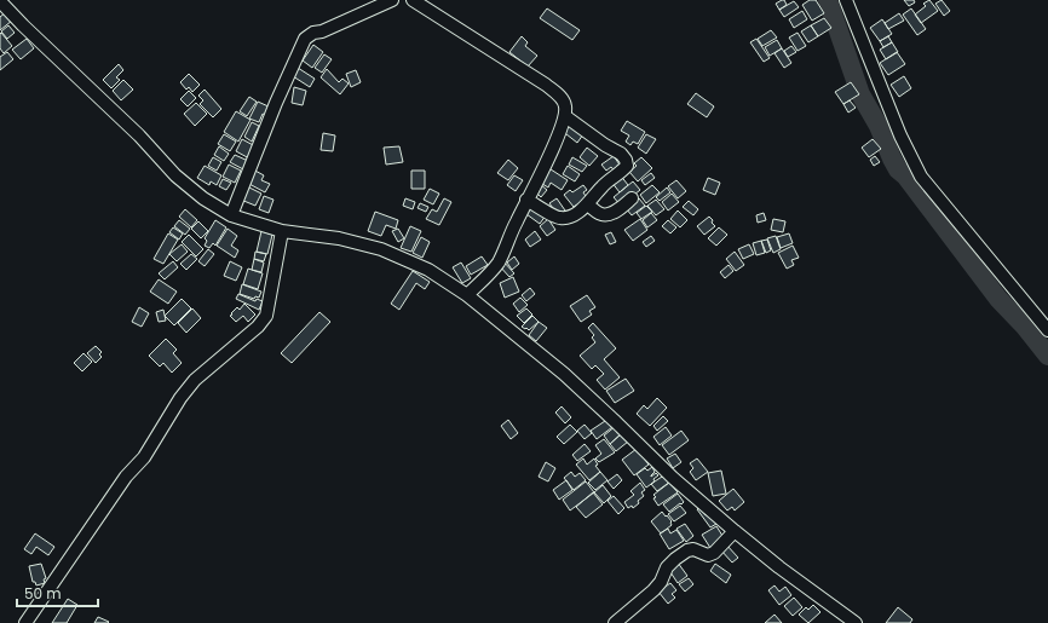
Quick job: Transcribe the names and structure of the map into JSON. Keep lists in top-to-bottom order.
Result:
{
  "scale_bar": "50 m"
}
